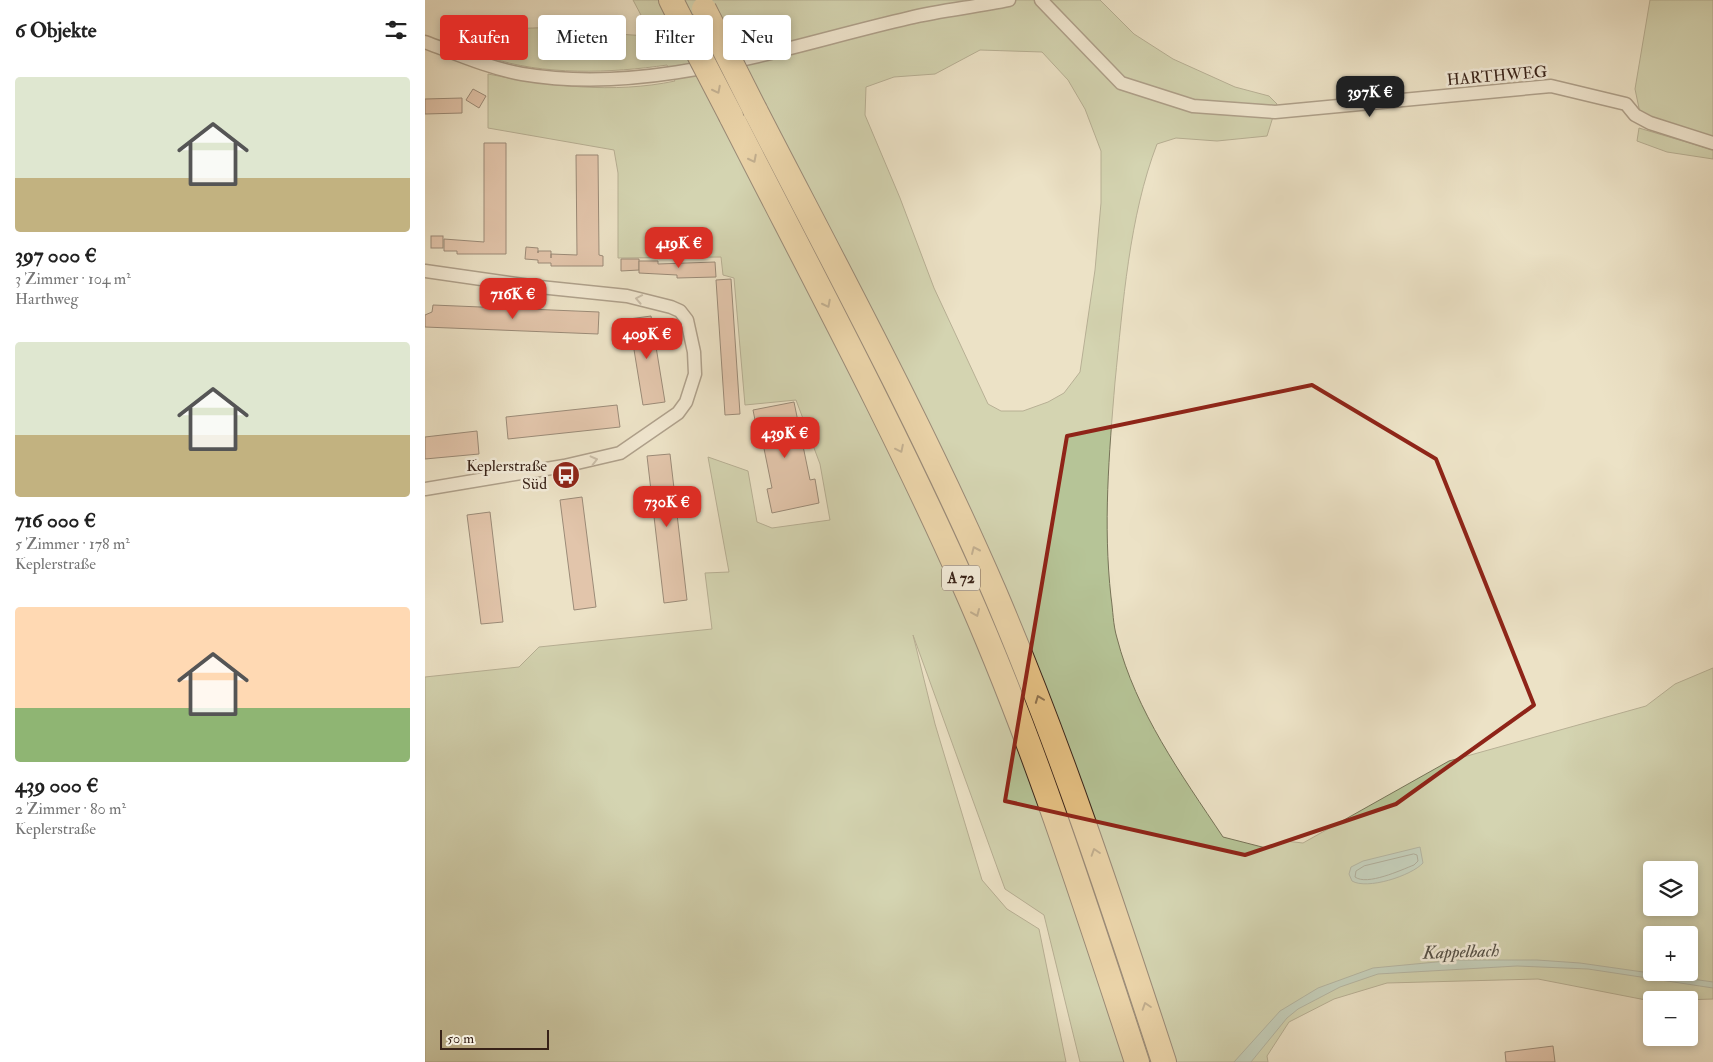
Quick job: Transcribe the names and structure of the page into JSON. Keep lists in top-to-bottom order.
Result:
{
  "streets": {
    "highway": ["A 72"],
    "street": ["HARTHWEG"]
  },
  "water": ["Kappelbach"],
  "places": {
    "bus stop": ["Keplerstraße Süd"]
  },
  "scale_bar": "50 m",
  "page": {
    "heading": "6 Objekte",
    "chip": [
      "Kaufen",
      "Mieten",
      "Filter",
      "Neu"
    ],
    "list": [
      {
        "name": "397 000 €",
        "note": "3 Zimmer · 104 m² · Harthweg"
      },
      {
        "name": "716 000 €",
        "note": "5 Zimmer · 178 m² · Keplerstraße"
      },
      {
        "name": "439 000 €",
        "note": "2 Zimmer · 80 m² · Keplerstraße"
      }
    ],
    "price": [
      "397K €",
      "419K €",
      "716K €",
      "409K €",
      "439K €",
      "730K €"
    ],
    "map_buttons": ["+", "−"],
    "scale": "50 m"
  }
}
